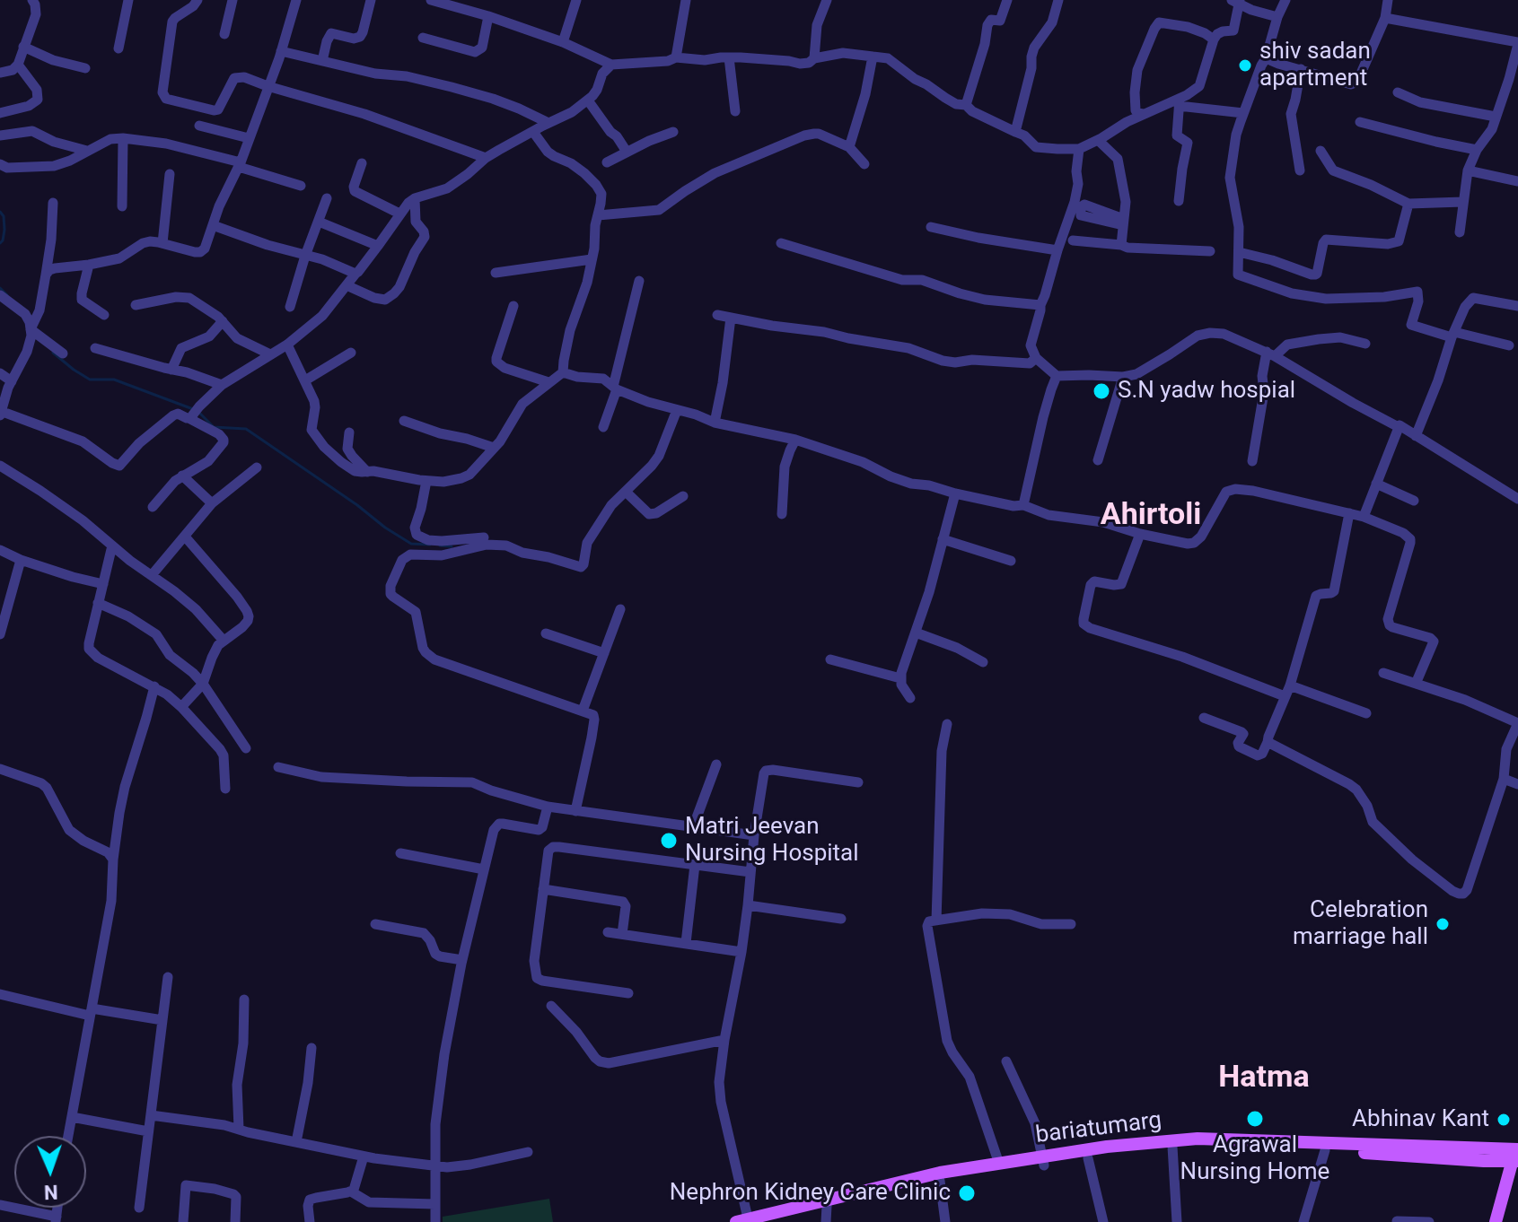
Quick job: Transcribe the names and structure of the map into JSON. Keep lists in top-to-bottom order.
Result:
{
  "streets": {
    "main road": ["bariatumarg"]
  },
  "districts": ["Ahirtoli", "Hatma"],
  "places": [
    "shiv sadan apartment",
    "S.N yadw hospial",
    "Matri Jeevan Nursing Hospital",
    "Celebration marriage hall",
    "Agrawal Nursing Home",
    "Abhinav Kant",
    "Nephron Kidney Care Clinic"
  ],
  "north": "bottom"
}
